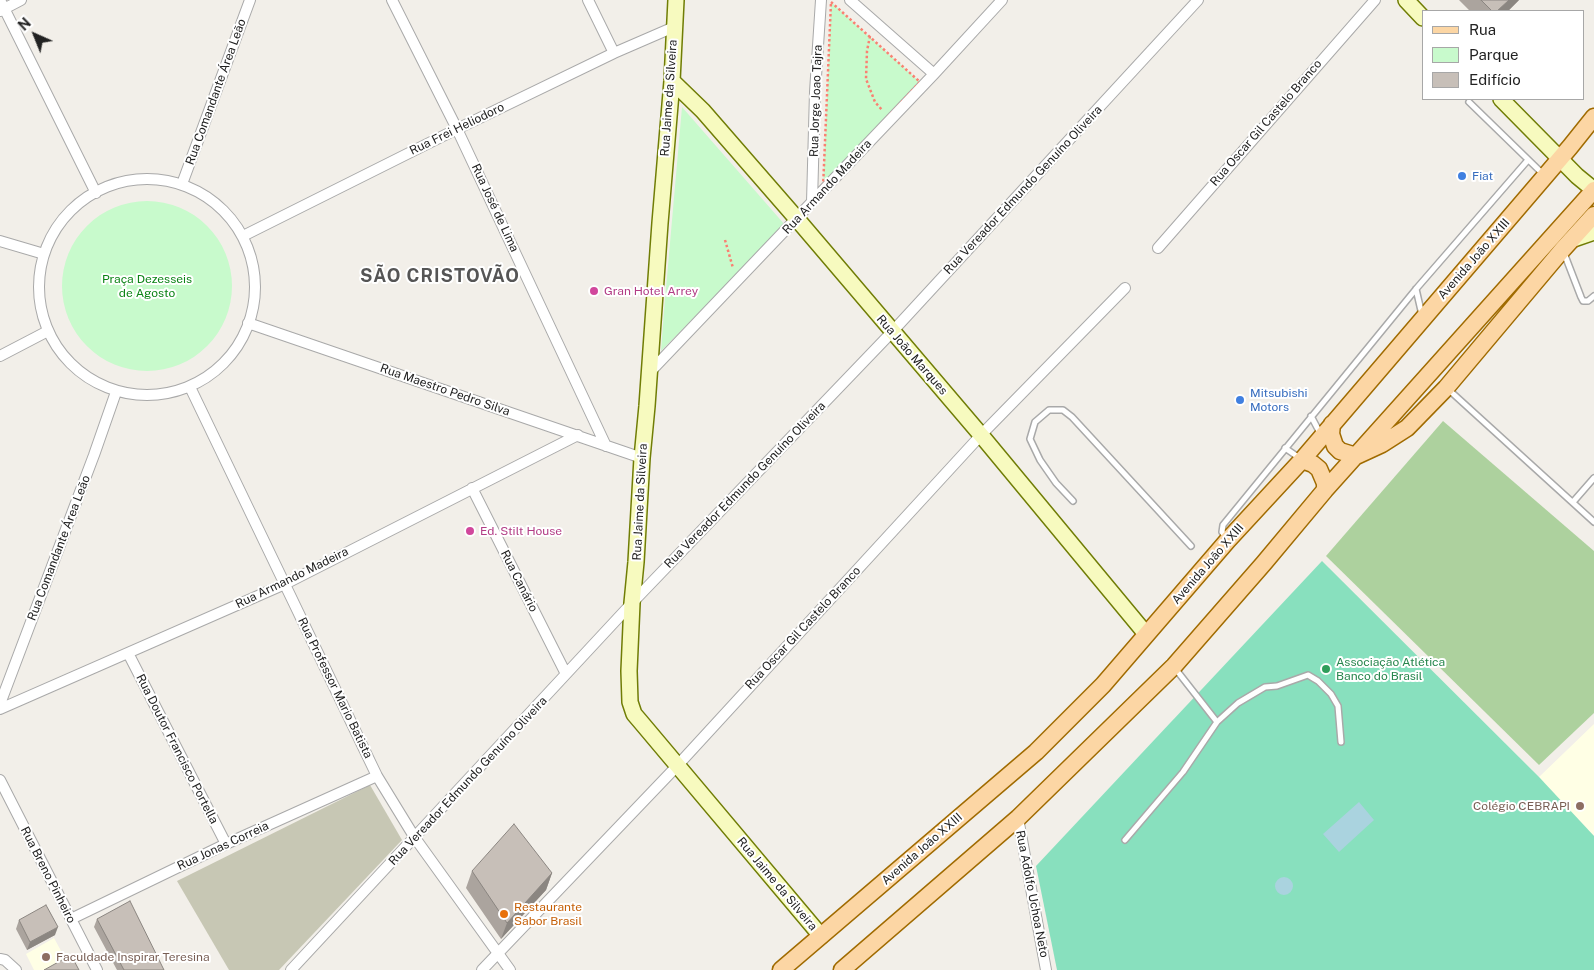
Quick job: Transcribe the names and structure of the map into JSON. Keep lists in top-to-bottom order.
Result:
{
  "streets": {
    "main road": ["Avenida João XXIII"],
    "street": [
      "Rua Comandante Área Leão",
      "Rua Jaime da Silveira",
      "Rua Jorge Joao Tajra",
      "Rua Oscar Gil Castelo Branco",
      "Rua Frei Heliodoro",
      "Rua Armando Madeira",
      "Rua Vereador Edmundo Genuíno Oliveira",
      "Rua José de Lima",
      "Rua João Marques",
      "Rua Maestro Pedro Silva",
      "Rua Canário",
      "Rua Professor Mario Batista",
      "Rua Doutor Francisco Portella",
      "Rua Jonas Correia",
      "Rua Breno Pinheiro",
      "Rua Adolfo Uchoa Neto"
    ]
  },
  "crossings": [
    ["Rua Jaime da Silveira", "Rua Oscar Gil Castelo Branco"],
    ["Rua Jaime da Silveira", "Rua Frei Heliodoro"],
    ["Rua Jaime da Silveira", "Rua Armando Madeira"],
    ["Rua Jaime da Silveira", "Rua Vereador Edmundo Genuíno Oliveira"],
    ["Rua Jaime da Silveira", "Avenida João XXIII"],
    ["Rua Jaime da Silveira", "Rua João Marques"],
    ["Rua Jaime da Silveira", "Rua Maestro Pedro Silva"],
    ["Rua Jorge Joao Tajra", "Rua Armando Madeira"],
    ["Rua Oscar Gil Castelo Branco", "Rua João Marques"],
    ["Rua Oscar Gil Castelo Branco", "Rua Professor Mario Batista"],
    ["Rua Frei Heliodoro", "Rua José de Lima"],
    ["Rua Armando Madeira", "Rua João Marques"],
    ["Rua Armando Madeira", "Rua Maestro Pedro Silva"],
    ["Rua Armando Madeira", "Rua Canário"],
    ["Rua Armando Madeira", "Rua Professor Mario Batista"],
    ["Rua Armando Madeira", "Rua Doutor Francisco Portella"],
    ["Rua Vereador Edmundo Genuíno Oliveira", "Rua João Marques"],
    ["Rua Vereador Edmundo Genuíno Oliveira", "Rua Canário"],
    ["Rua Vereador Edmundo Genuíno Oliveira", "Rua Professor Mario Batista"],
    ["Rua José de Lima", "Rua Maestro Pedro Silva"],
    ["Avenida João XXIII", "Rua João Marques"],
    ["Rua Professor Mario Batista", "Rua Jonas Correia"],
    ["Rua Doutor Francisco Portella", "Rua Jonas Correia"],
    ["Rua Jonas Correia", "Rua Breno Pinheiro"]
  ],
  "districts": ["SÃO CRISTOVÃO"],
  "parks": ["Praça Dezesseis de Agosto"],
  "places": [
    "Fiat",
    "Gran Hotel Arrey",
    "Mitsubishi Motors",
    "Ed. Stilt House",
    "Associação Atlética Banco do Brasil",
    "Colégio CEBRAPI",
    "Restaurante Sabor Brasil",
    "Faculdade Inspirar Teresina"
  ],
  "legend": ["Rua", "Parque", "Edifício"],
  "north": "top left"
}
